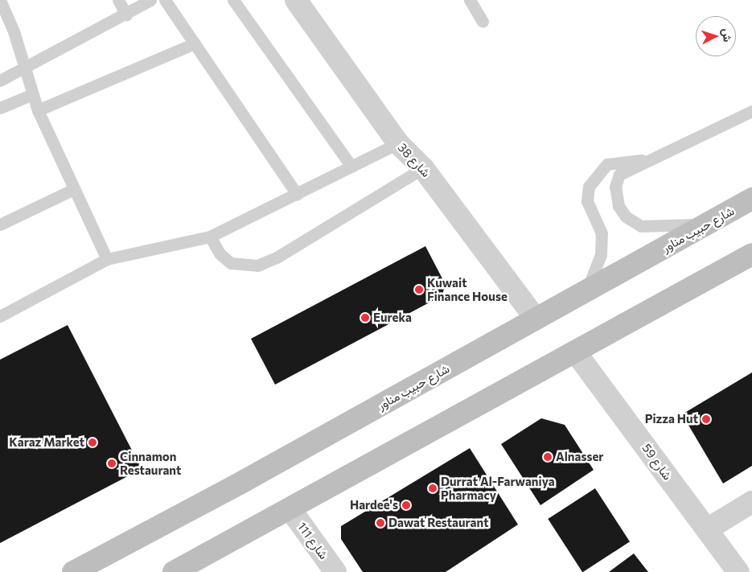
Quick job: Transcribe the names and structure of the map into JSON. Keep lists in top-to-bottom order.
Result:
{
  "streets": {
    "street": [
      "شارع 38",
      "شارع حبيب مناور",
      "شارع 59",
      "شارع 111"
    ]
  },
  "crossings": [
    ["شارع 38", "شارع حبيب مناور"]
  ],
  "places": [
    "Kuwait Finance House",
    "Eureka",
    "Pizza Hut",
    "Karaz Market",
    "Alnasser",
    "Cinnamon Restaurant",
    "Durrat Al-Farwaniya Pharmacy",
    "Hardee's",
    "Dawat Restaurant"
  ],
  "north": "right"
}
